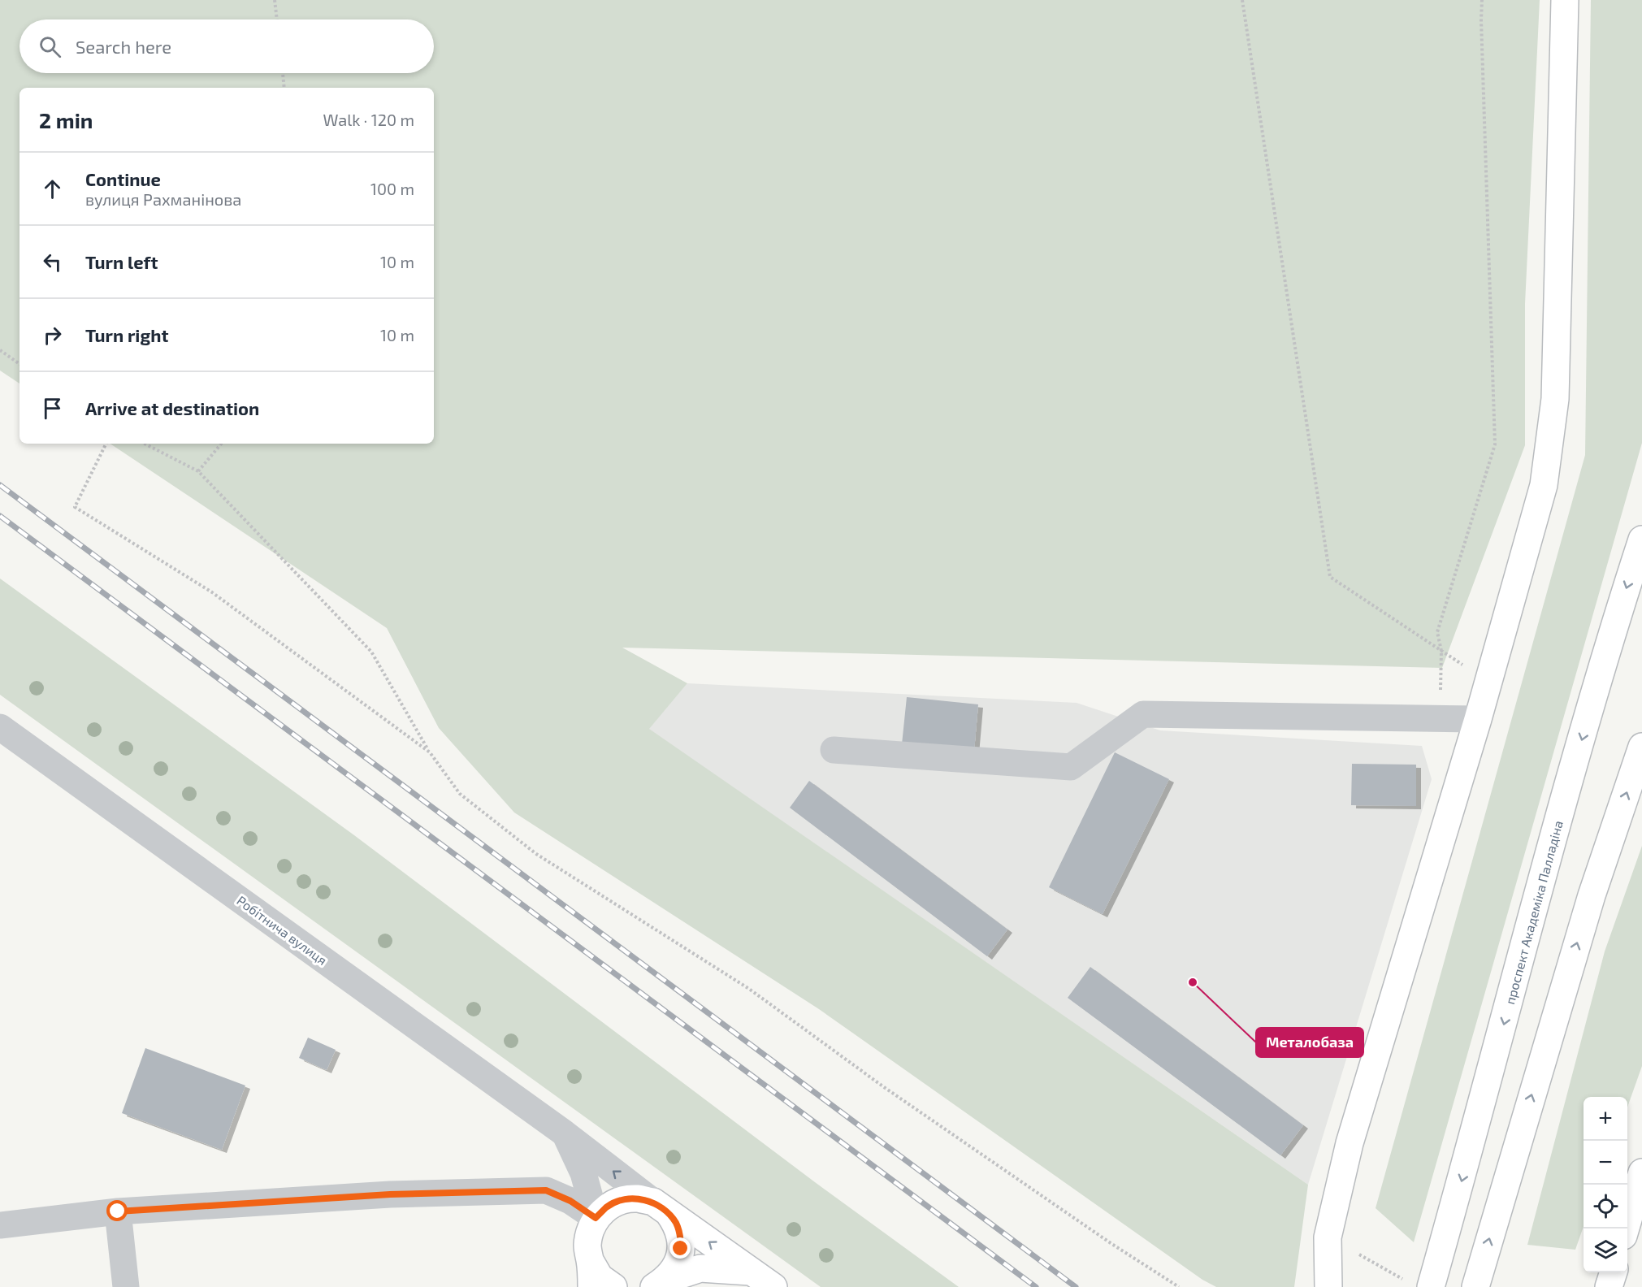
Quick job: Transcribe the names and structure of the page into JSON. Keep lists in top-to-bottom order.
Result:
{
  "streets": {
    "main road": ["проспект Академіка Палладіна"],
    "street": ["Робітнича вулиця"]
  },
  "places": ["Металобаза"],
  "page": {
    "search": "Search here",
    "heading": ["2 min", "Walk · 120 m"],
    "list": [
      ["Continue", "вулиця Рахманінова", "100 m"],
      ["Turn left", "10 m"],
      ["Turn right", "10 m"],
      "Arrive at destination"
    ],
    "map_buttons": ["+", "−"]
  }
}
